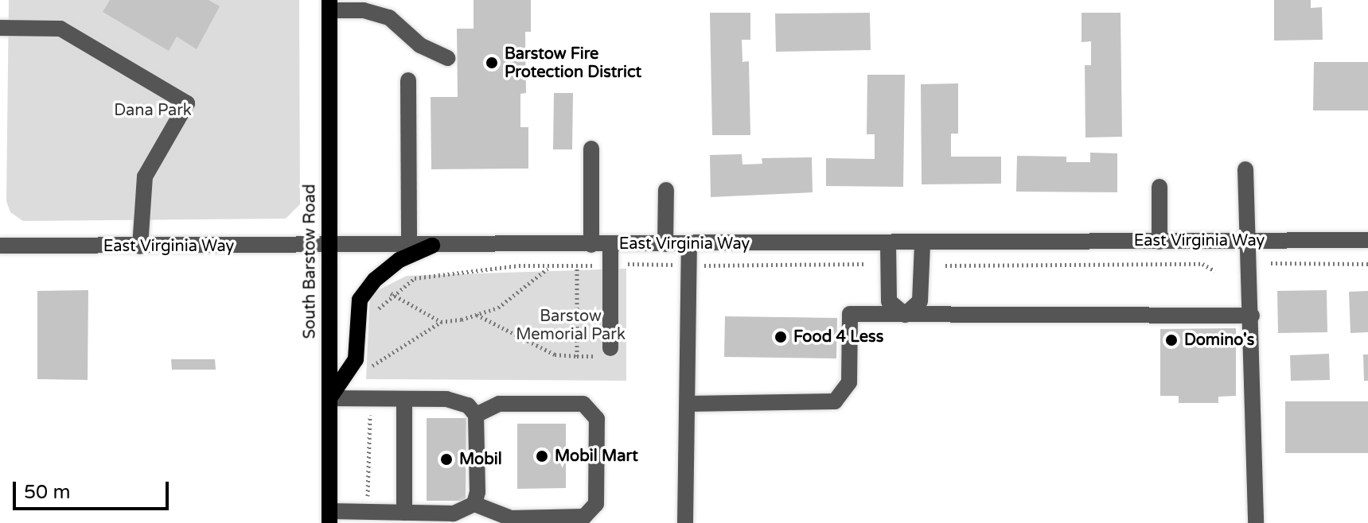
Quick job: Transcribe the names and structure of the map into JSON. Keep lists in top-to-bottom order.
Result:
{
  "streets": {
    "main road": ["South Barstow Road"],
    "street": ["East Virginia Way"]
  },
  "crossings": [
    ["East Virginia Way", "South Barstow Road"]
  ],
  "parks": ["Dana Park", "Barstow Memorial Park"],
  "places": [
    "Barstow Fire Protection District",
    "Food 4 Less",
    "Domino's",
    "Mobil Mart",
    "Mobil"
  ],
  "scale_bar": "50 m"
}
